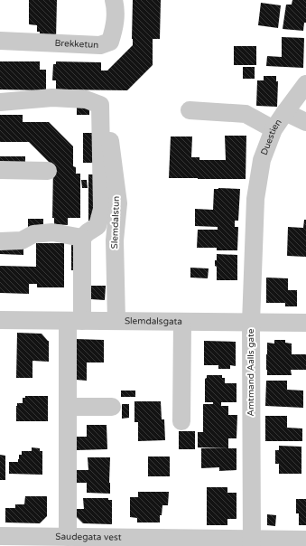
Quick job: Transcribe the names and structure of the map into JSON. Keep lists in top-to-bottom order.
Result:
{
  "streets": {
    "street": [
      "Brekketun",
      "Duestien",
      "Slemdalstun",
      "Slemdalsgata",
      "Amtmand Aalls gate",
      "Saudegata vest"
    ]
  },
  "crossings": [
    ["Duestien", "Amtmand Aalls gate"],
    ["Slemdalstun", "Slemdalsgata"],
    ["Slemdalsgata", "Amtmand Aalls gate"],
    ["Amtmand Aalls gate", "Saudegata vest"]
  ]
}
